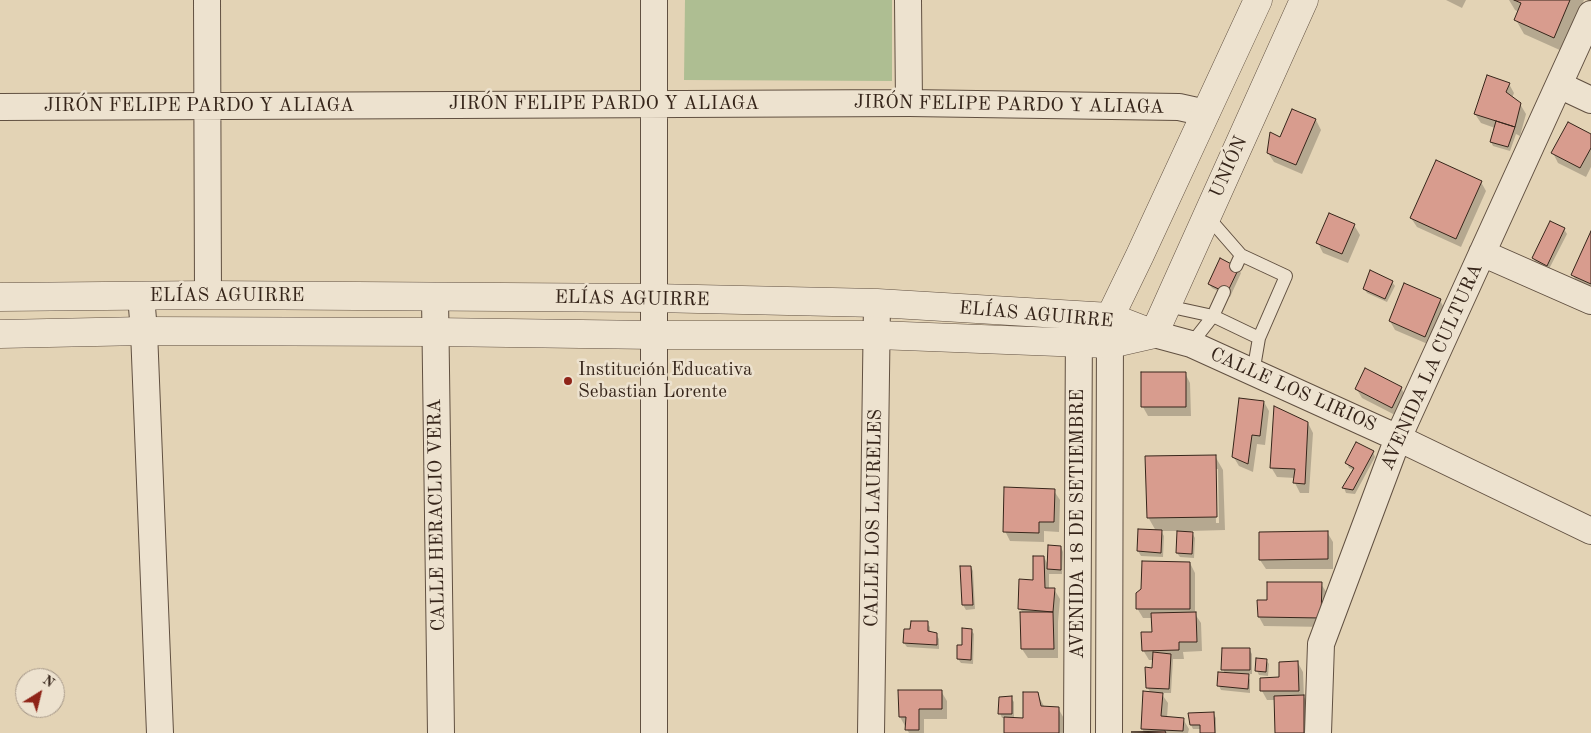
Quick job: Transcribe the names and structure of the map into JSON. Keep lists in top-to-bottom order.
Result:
{
  "streets": {
    "street": [
      "JIRÓN FELIPE PARDO Y ALIAGA",
      "UNIÓN",
      "ELÍAS AGUIRRE",
      "AVENIDA LA CULTURA",
      "CALLE LOS LIRIOS",
      "CALLE HERACLIO VERA",
      "CALLE LOS LAURELES",
      "AVENIDA 18 DE SETIEMBRE"
    ]
  },
  "crossings": [
    ["UNIÓN", "ELÍAS AGUIRRE"],
    ["UNIÓN", "CALLE LOS LIRIOS"],
    ["ELÍAS AGUIRRE", "CALLE LOS LIRIOS"],
    ["ELÍAS AGUIRRE", "CALLE HERACLIO VERA"],
    ["ELÍAS AGUIRRE", "CALLE LOS LAURELES"],
    ["ELÍAS AGUIRRE", "AVENIDA 18 DE SETIEMBRE"],
    ["AVENIDA LA CULTURA", "CALLE LOS LIRIOS"]
  ],
  "places": ["Institución Educativa Sebastian Lorente"],
  "north": "top right"
}
